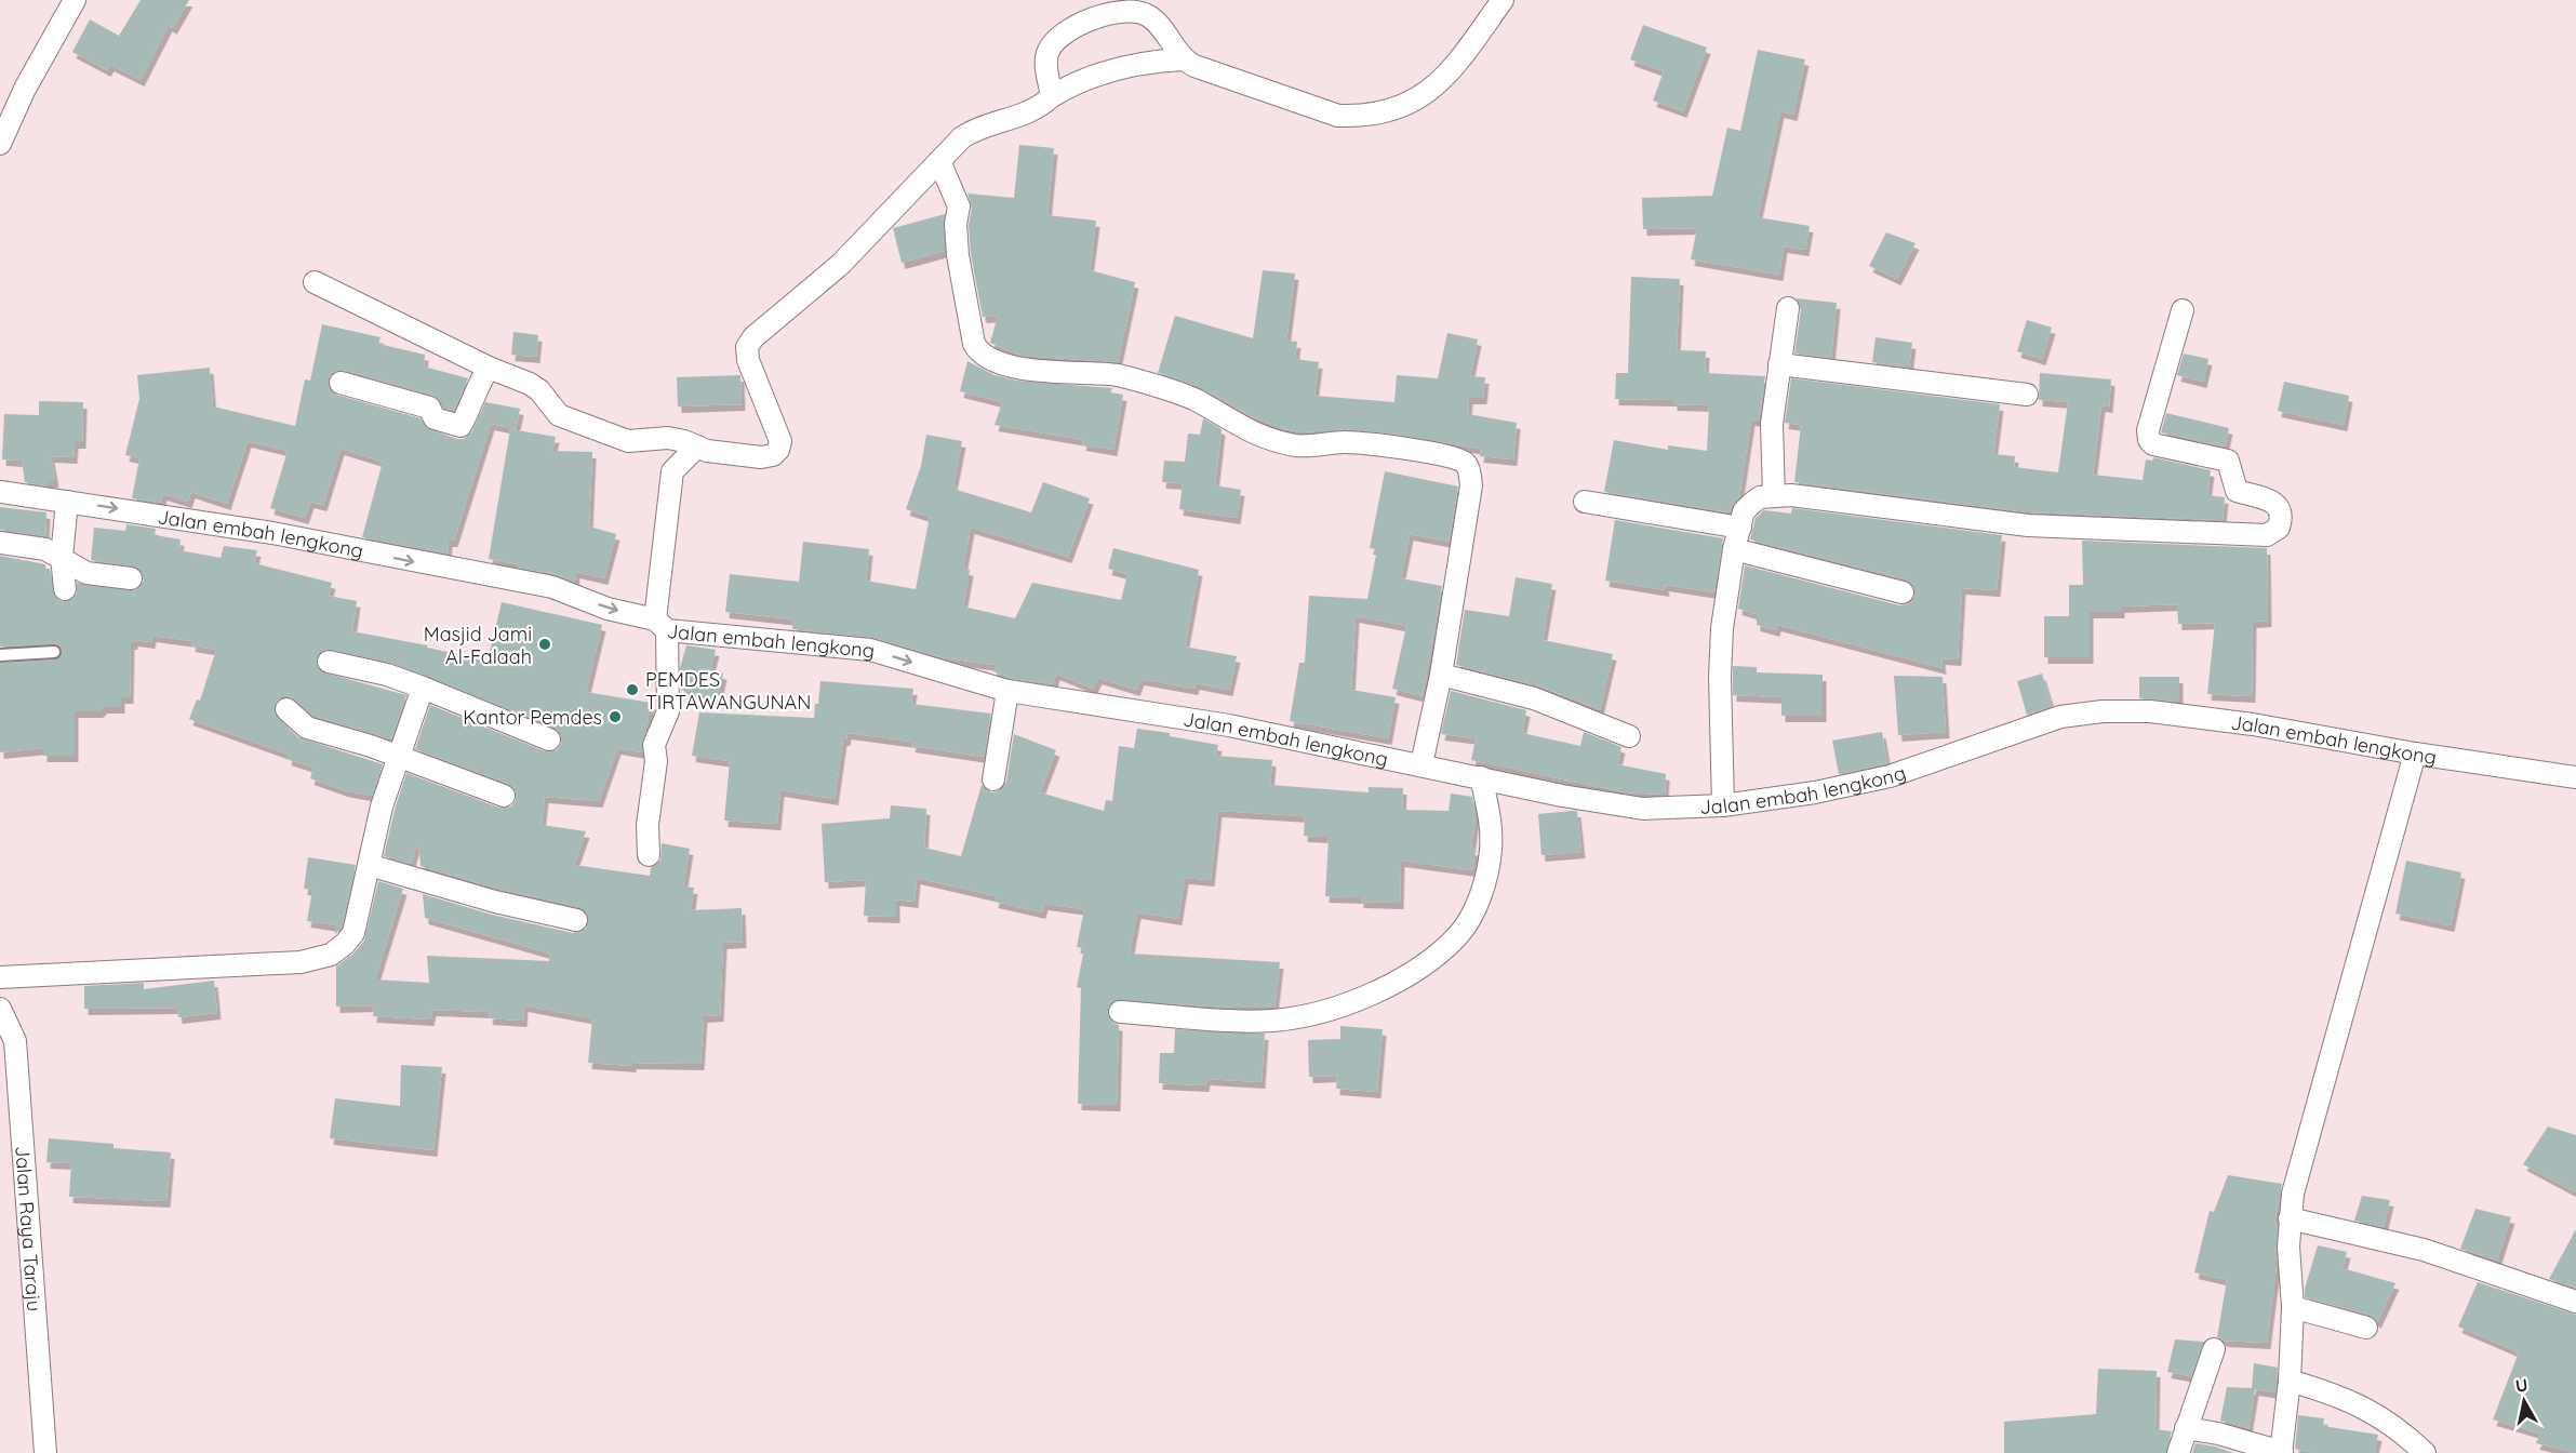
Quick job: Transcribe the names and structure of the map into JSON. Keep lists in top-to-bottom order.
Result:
{
  "streets": {
    "street": ["Jalan embah lengkong", "Jalan Raya Taraju"]
  },
  "places": ["Masjid Jami Al-Falaah", "PEMDES TIRTAWANGUNAN", "Kantor Pemdes"],
  "north": "top"
}
